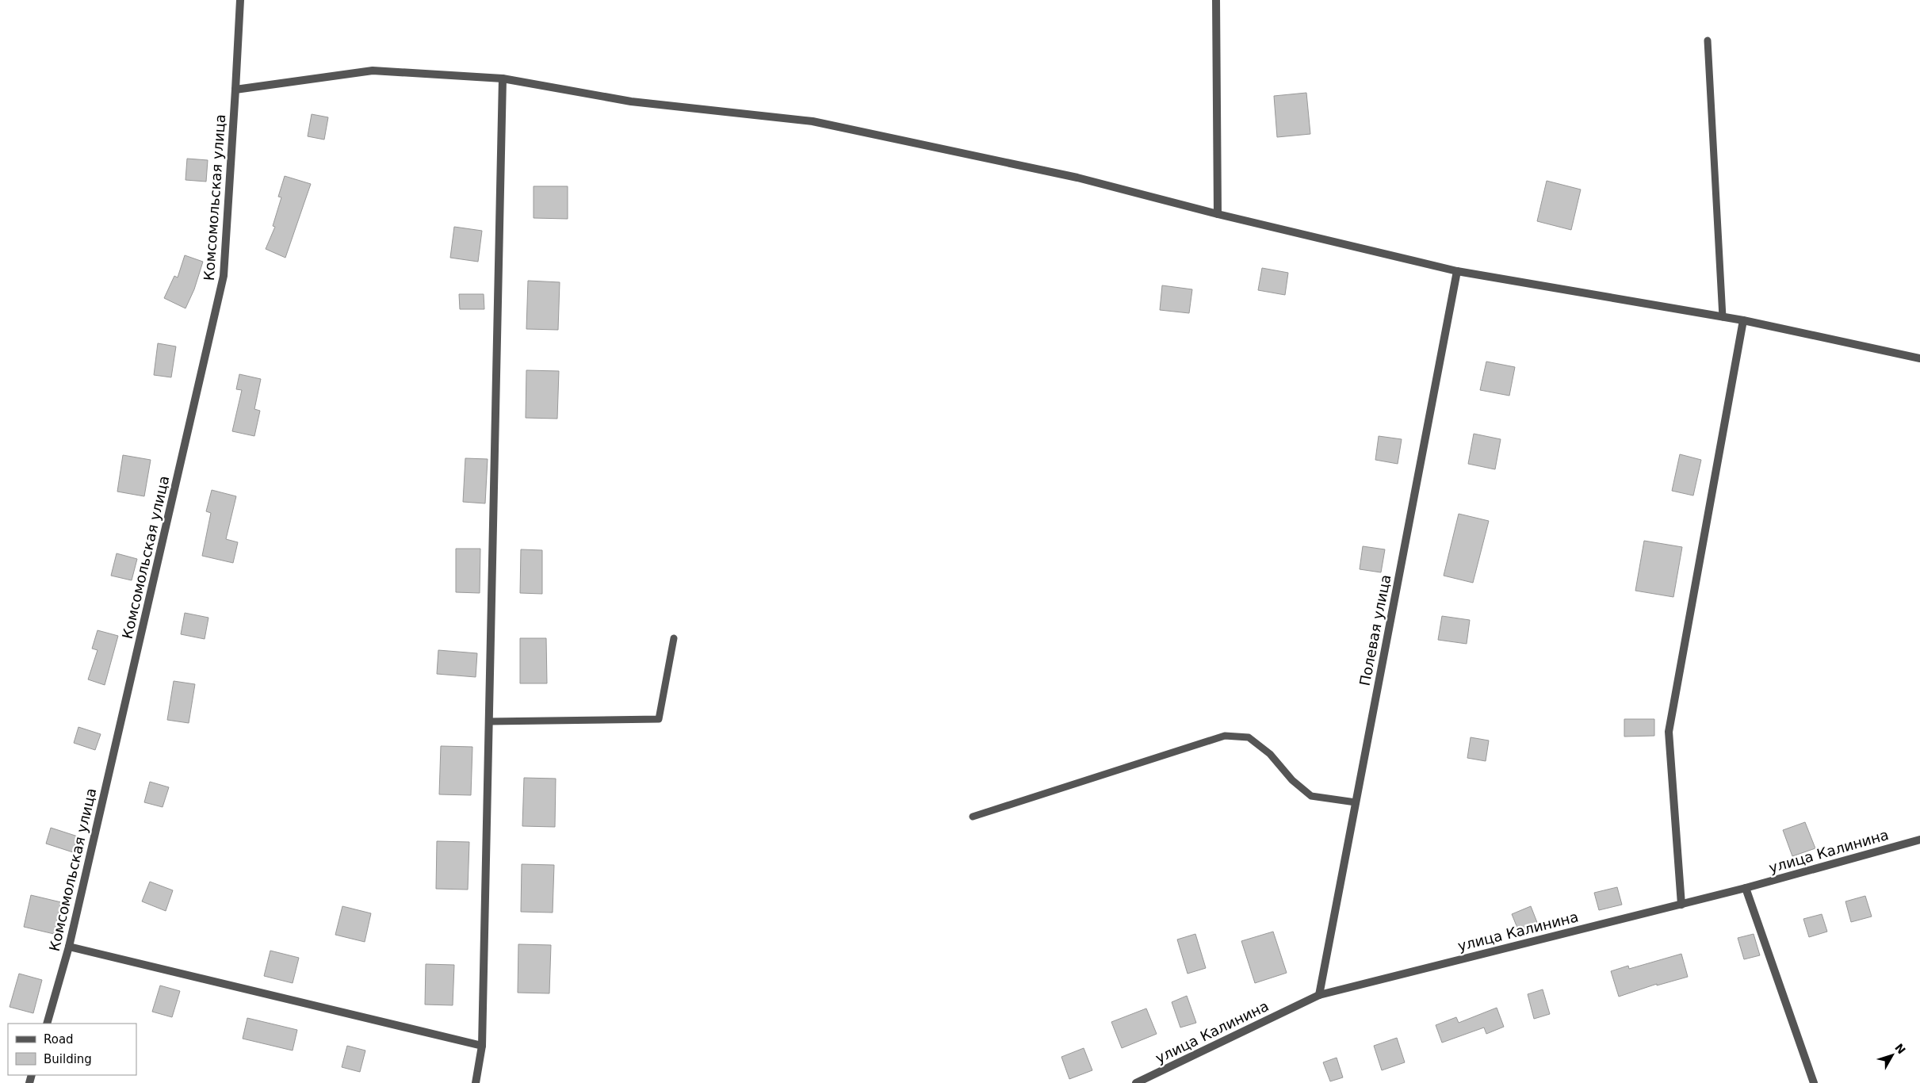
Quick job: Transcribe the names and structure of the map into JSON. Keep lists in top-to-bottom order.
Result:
{
  "streets": {
    "street": ["Комсомольская улица", "Полевая улица", "улица Калинина"]
  },
  "crossings": [
    ["Полевая улица", "улица Калинина"]
  ],
  "legend": ["Road", "Building"],
  "north": "top right"
}
